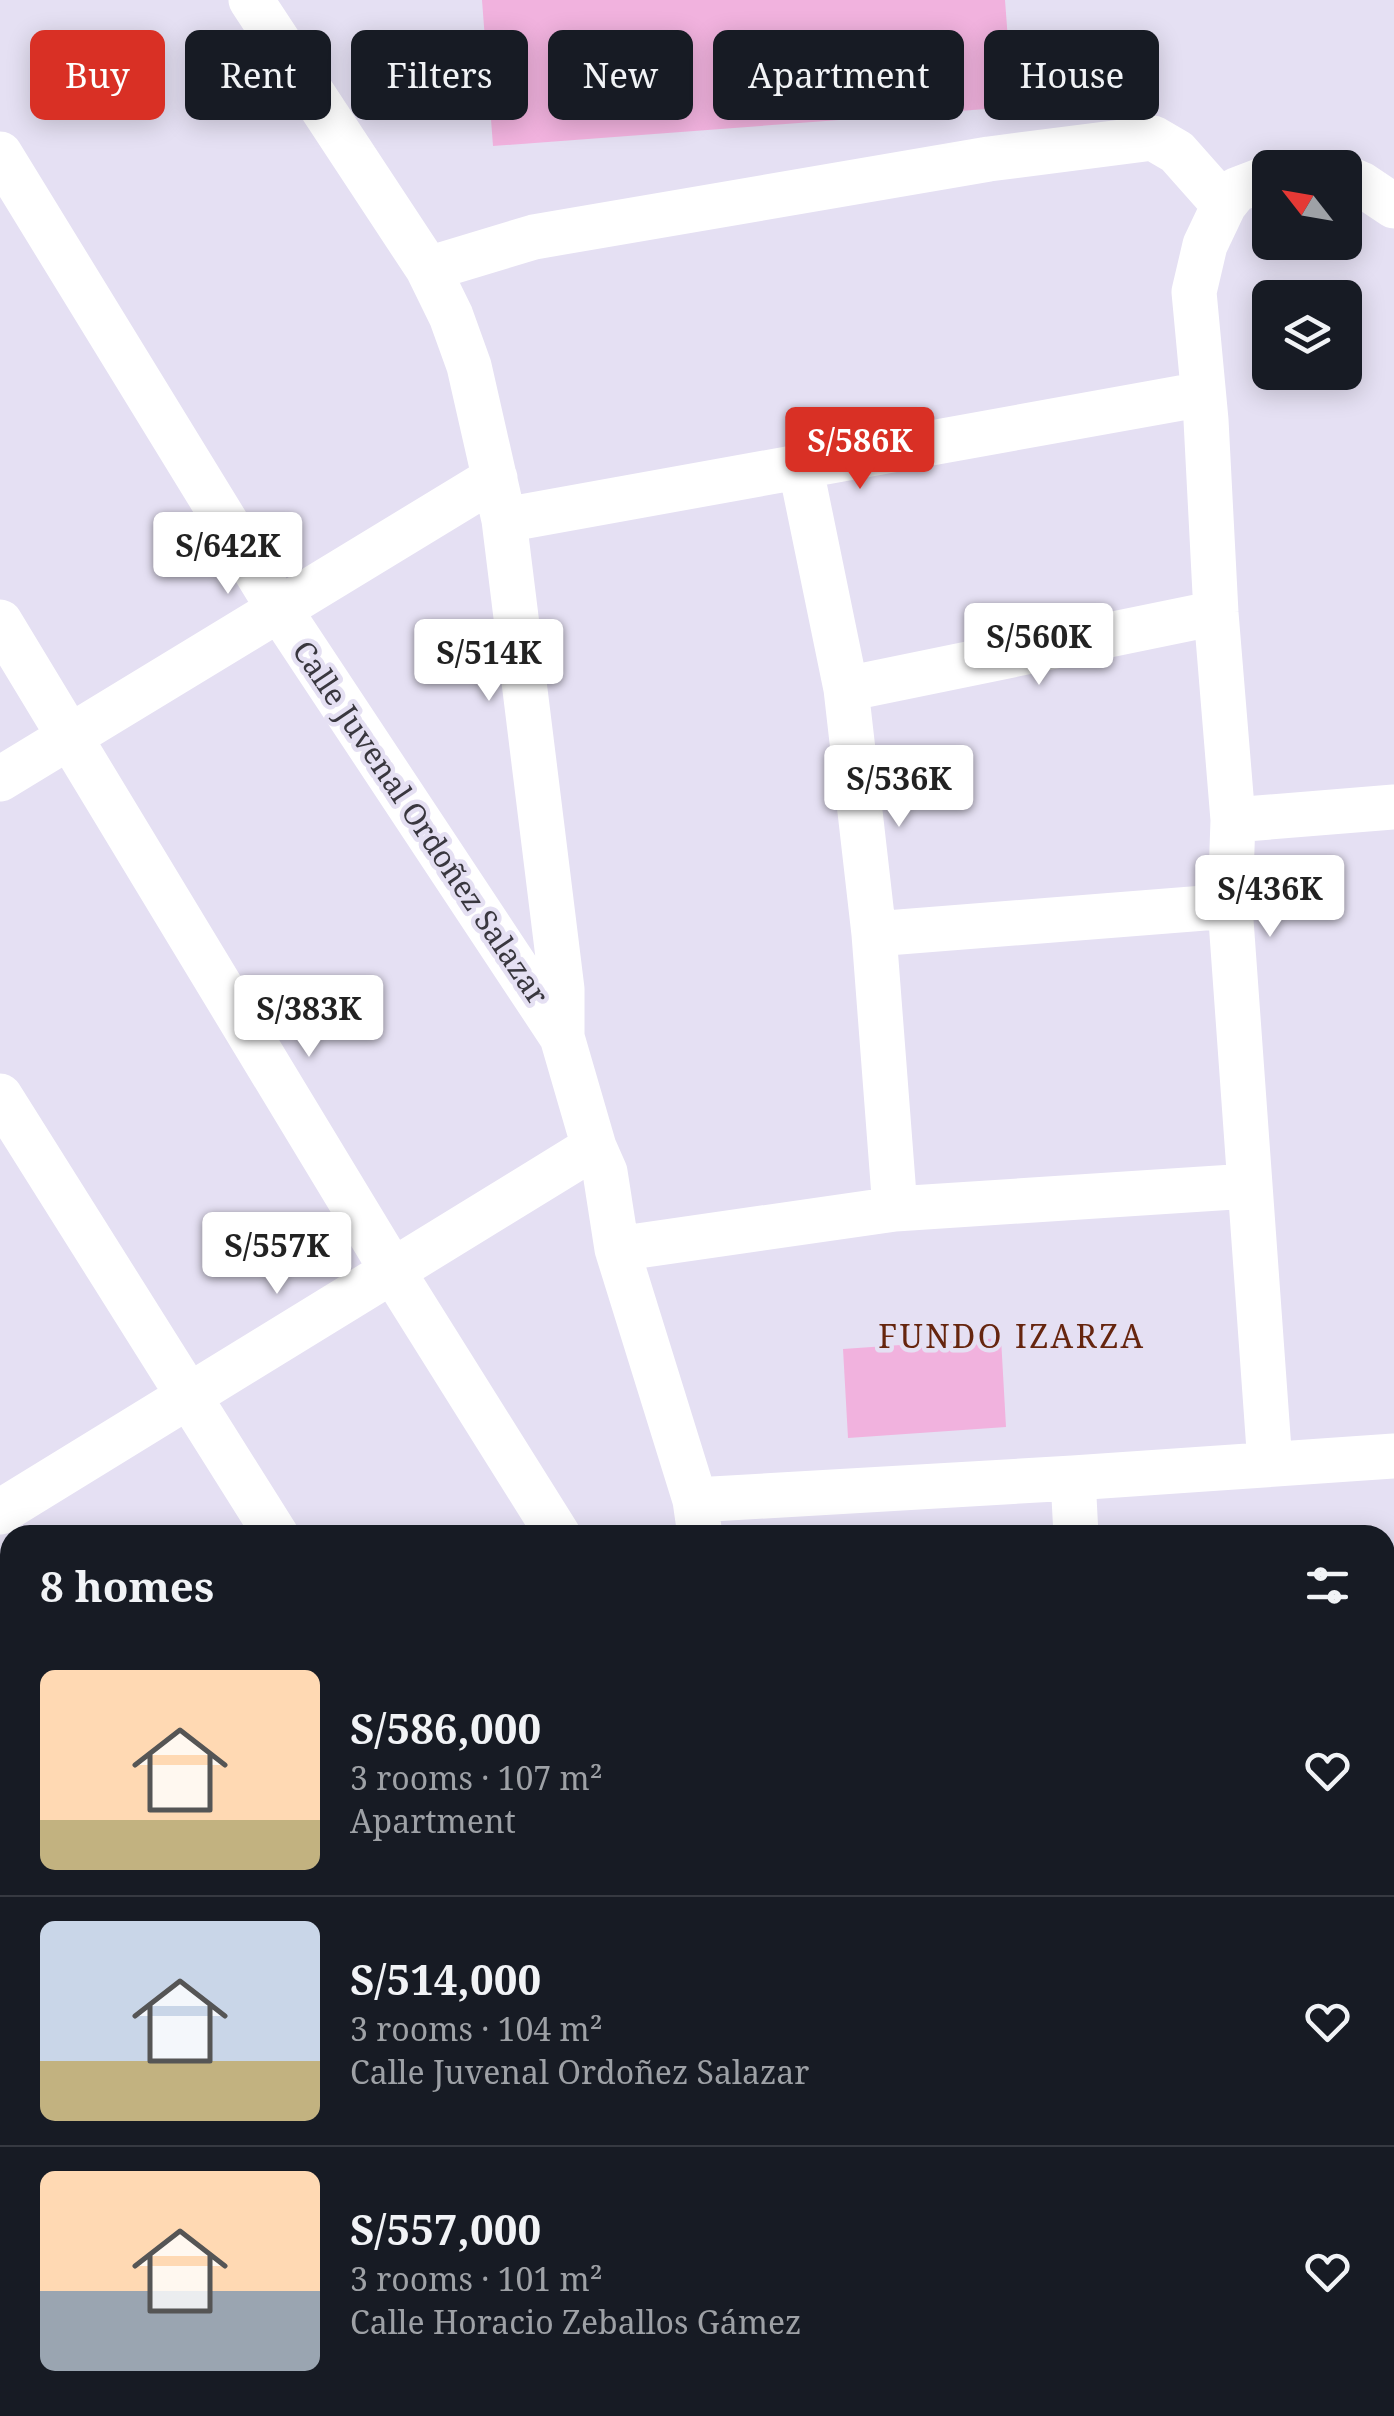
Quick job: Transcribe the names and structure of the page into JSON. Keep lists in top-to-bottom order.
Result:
{
  "streets": {
    "street": ["Calle Juvenal Ordoñez Salazar"]
  },
  "districts": ["FUNDO IZARZA"],
  "north": "top left",
  "page": {
    "chip": [
      "Buy",
      "Rent",
      "Filters",
      "New",
      "Apartment",
      "House"
    ],
    "price": [
      "S/586K",
      "S/642K",
      "S/560K",
      "S/514K",
      "S/536K",
      "S/436K",
      "S/383K",
      "S/557K"
    ],
    "heading": "8 homes",
    "list": [
      {
        "name": "S/586,000",
        "note": "3 rooms · 107 m² · Apartment"
      },
      {
        "name": "S/514,000",
        "note": "3 rooms · 104 m² · Calle Juvenal Ordoñez Salazar"
      },
      {
        "name": "S/557,000",
        "note": "3 rooms · 101 m² · Calle Horacio Zeballos Gámez"
      }
    ]
  }
}
